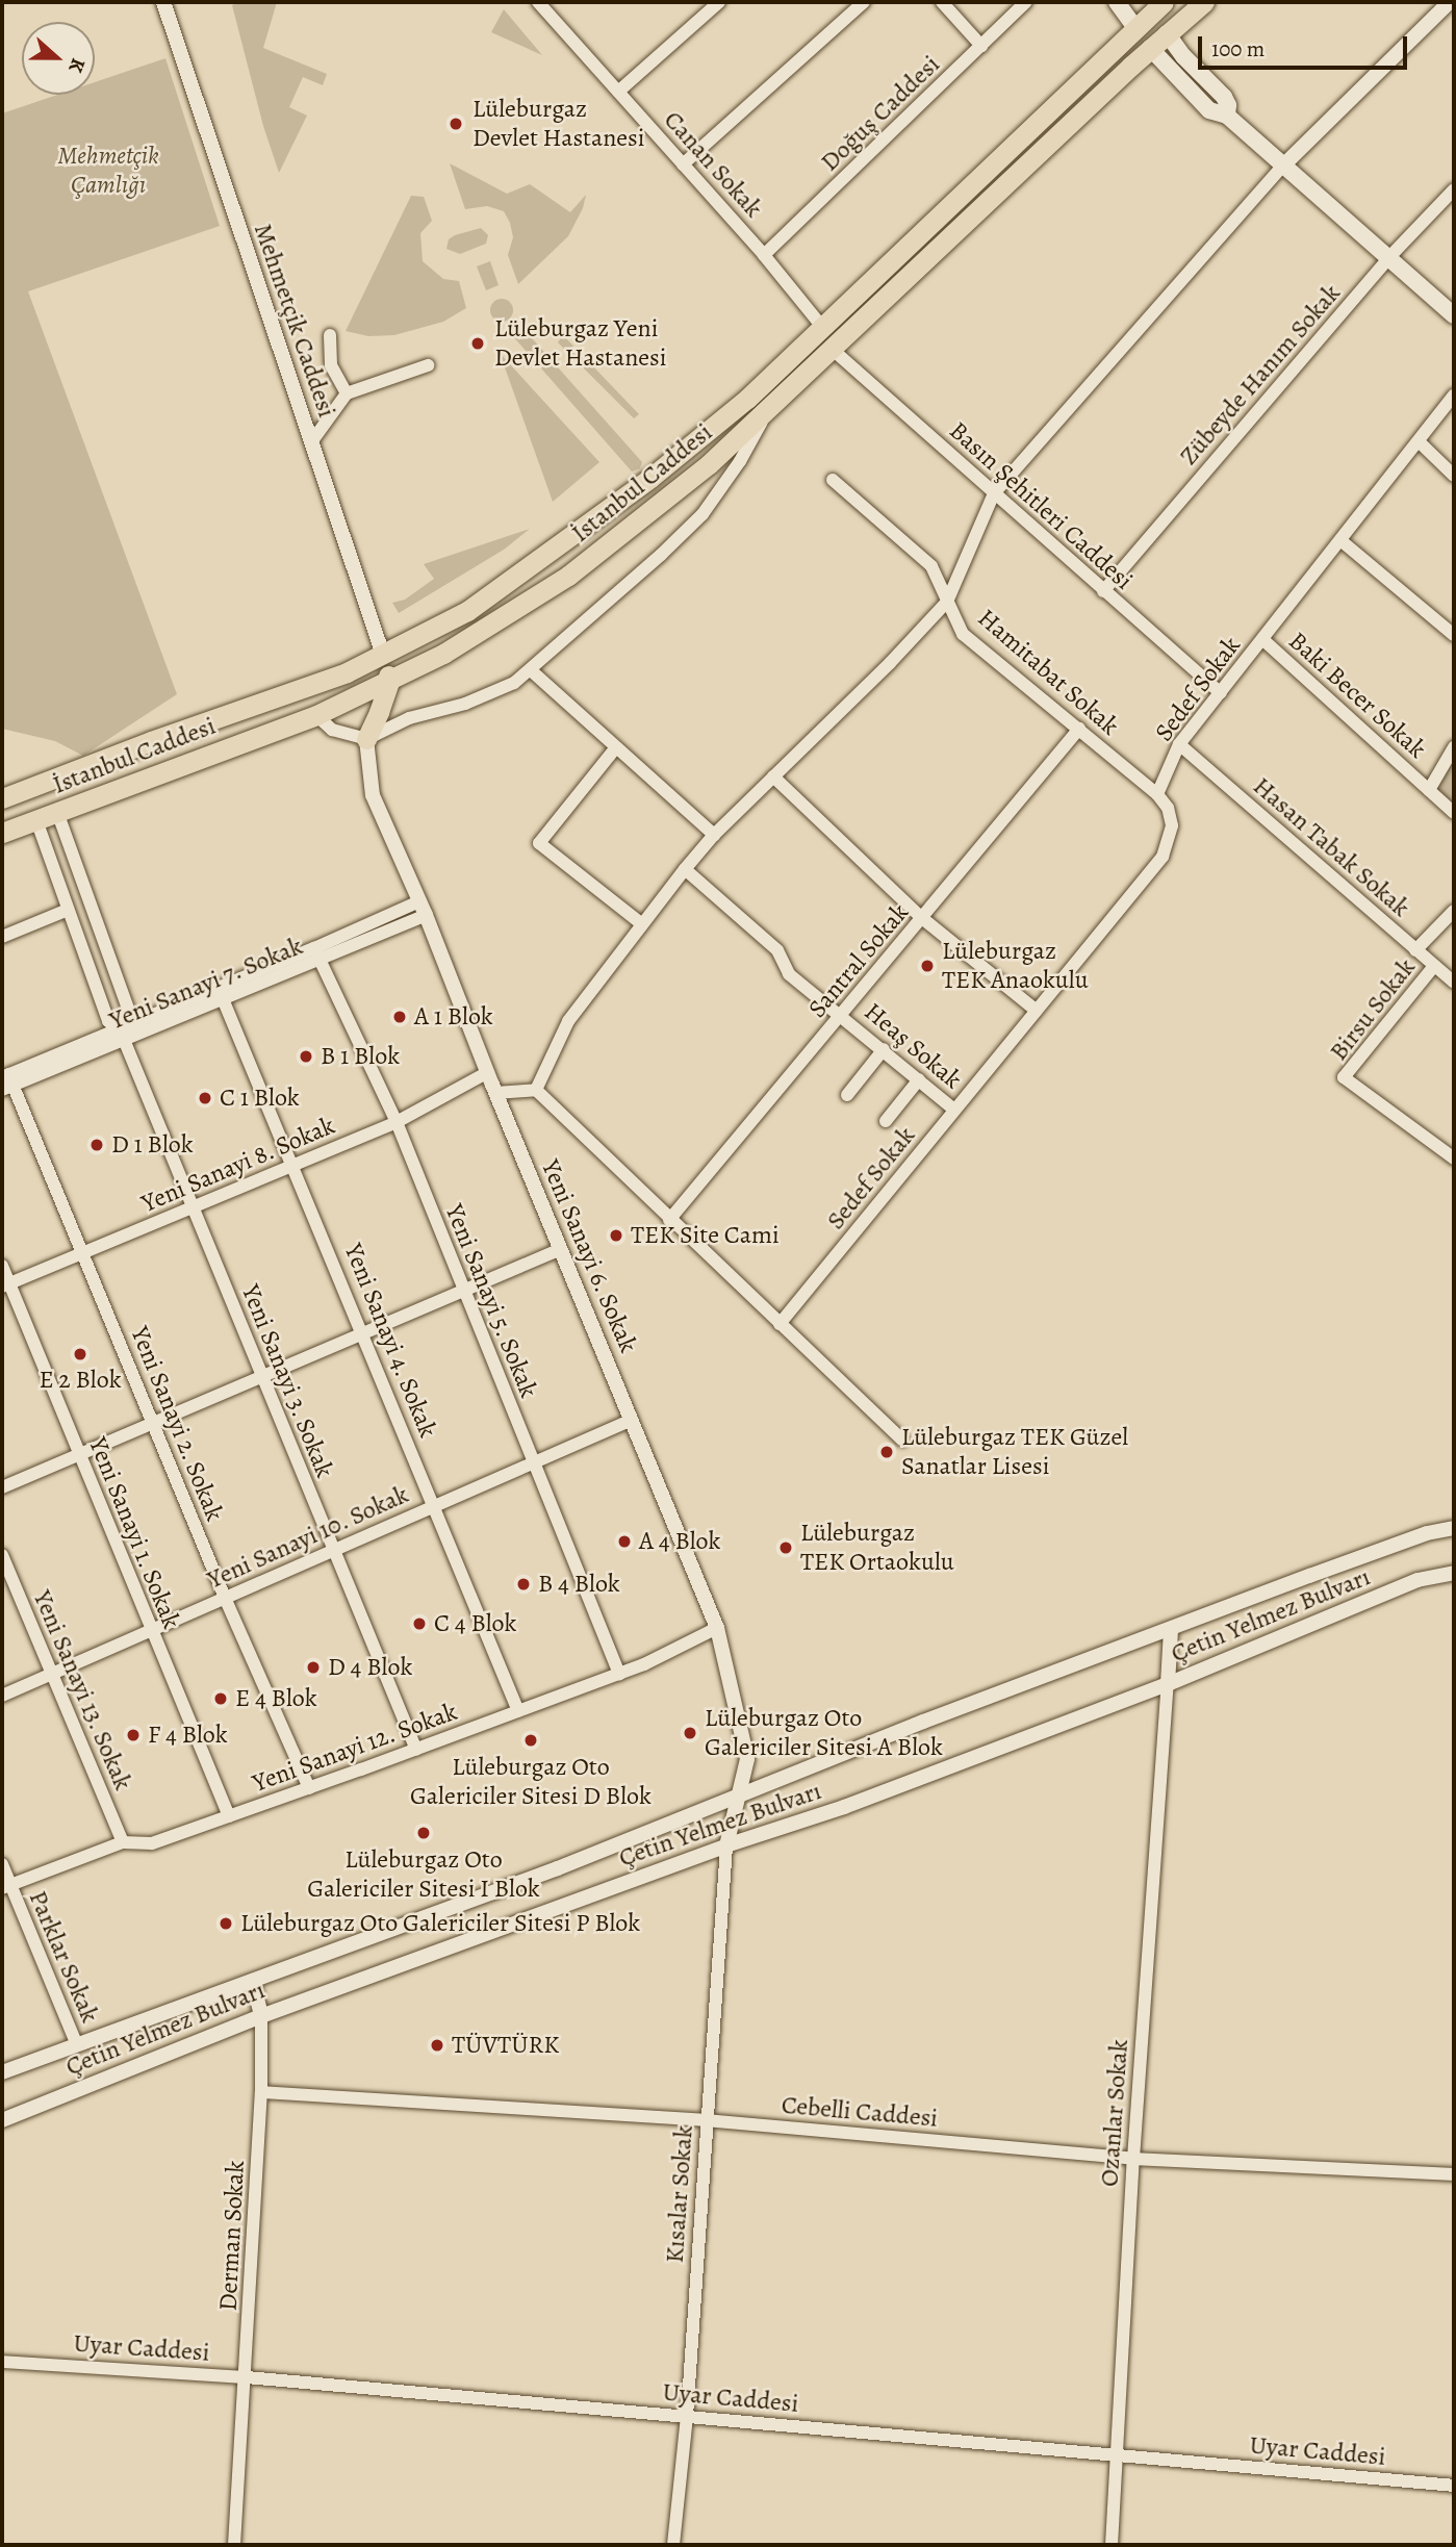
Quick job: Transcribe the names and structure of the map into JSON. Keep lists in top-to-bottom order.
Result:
{
  "streets": {
    "highway": ["İstanbul Caddesi"],
    "street": [
      "Doğuş Caddesi",
      "Canan Sokak",
      "Mehmetçik Caddesi",
      "Zübeyde Hanım Sokak",
      "Basın Şehitleri Caddesi",
      "Hamitabat Sokak",
      "Sedef Sokak",
      "Baki Becer Sokak",
      "Hasan Tabak Sokak",
      "Santral Sokak",
      "Yeni Sanayi 7. Sokak",
      "Birsu Sokak",
      "Heaş Sokak",
      "Yeni Sanayi 8. Sokak",
      "Yeni Sanayi 6. Sokak",
      "Yeni Sanayi 5. Sokak",
      "Yeni Sanayi 4. Sokak",
      "Yeni Sanayi 3. Sokak",
      "Yeni Sanayi 2. Sokak",
      "Yeni Sanayi 1. Sokak",
      "Yeni Sanayi 10. Sokak",
      "Çetin Yelmez Bulvarı",
      "Yeni Sanayi 13. Sokak",
      "Yeni Sanayi 12. Sokak",
      "Parklar Sokak",
      "Cebelli Caddesi",
      "Ozanlar Sokak",
      "Kısalar Sokak",
      "Derman Sokak",
      "Uyar Caddesi"
    ]
  },
  "crossings": [
    ["Doğuş Caddesi", "Canan Sokak"],
    ["Canan Sokak", "İstanbul Caddesi"],
    ["Mehmetçik Caddesi", "İstanbul Caddesi"],
    ["Zübeyde Hanım Sokak", "Basın Şehitleri Caddesi"],
    ["İstanbul Caddesi", "Basın Şehitleri Caddesi"],
    ["İstanbul Caddesi", "Yeni Sanayi 3. Sokak"],
    ["Basın Şehitleri Caddesi", "Sedef Sokak"],
    ["Hamitabat Sokak", "Sedef Sokak"],
    ["Hamitabat Sokak", "Santral Sokak"],
    ["Sedef Sokak", "Baki Becer Sokak"],
    ["Sedef Sokak", "Hasan Tabak Sokak"],
    ["Sedef Sokak", "Heaş Sokak"],
    ["Hasan Tabak Sokak", "Birsu Sokak"],
    ["Santral Sokak", "Heaş Sokak"],
    ["Yeni Sanayi 7. Sokak", "Yeni Sanayi 6. Sokak"],
    ["Yeni Sanayi 7. Sokak", "Yeni Sanayi 5. Sokak"],
    ["Yeni Sanayi 7. Sokak", "Yeni Sanayi 4. Sokak"],
    ["Yeni Sanayi 7. Sokak", "Yeni Sanayi 3. Sokak"],
    ["Yeni Sanayi 7. Sokak", "Yeni Sanayi 2. Sokak"],
    ["Yeni Sanayi 8. Sokak", "Yeni Sanayi 6. Sokak"],
    ["Yeni Sanayi 8. Sokak", "Yeni Sanayi 5. Sokak"],
    ["Yeni Sanayi 8. Sokak", "Yeni Sanayi 4. Sokak"],
    ["Yeni Sanayi 8. Sokak", "Yeni Sanayi 3. Sokak"],
    ["Yeni Sanayi 8. Sokak", "Yeni Sanayi 2. Sokak"],
    ["Yeni Sanayi 8. Sokak", "Yeni Sanayi 1. Sokak"],
    ["Yeni Sanayi 6. Sokak", "Yeni Sanayi 10. Sokak"],
    ["Yeni Sanayi 6. Sokak", "Çetin Yelmez Bulvarı"],
    ["Yeni Sanayi 6. Sokak", "Yeni Sanayi 12. Sokak"],
    ["Yeni Sanayi 6. Sokak", "Kısalar Sokak"],
    ["Yeni Sanayi 5. Sokak", "Yeni Sanayi 10. Sokak"],
    ["Yeni Sanayi 5. Sokak", "Yeni Sanayi 12. Sokak"],
    ["Yeni Sanayi 4. Sokak", "Yeni Sanayi 10. Sokak"],
    ["Yeni Sanayi 4. Sokak", "Yeni Sanayi 12. Sokak"],
    ["Yeni Sanayi 3. Sokak", "Yeni Sanayi 10. Sokak"],
    ["Yeni Sanayi 3. Sokak", "Yeni Sanayi 12. Sokak"],
    ["Yeni Sanayi 2. Sokak", "Yeni Sanayi 10. Sokak"],
    ["Yeni Sanayi 2. Sokak", "Yeni Sanayi 12. Sokak"],
    ["Yeni Sanayi 1. Sokak", "Yeni Sanayi 10. Sokak"],
    ["Yeni Sanayi 1. Sokak", "Yeni Sanayi 12. Sokak"],
    ["Yeni Sanayi 10. Sokak", "Yeni Sanayi 13. Sokak"],
    ["Çetin Yelmez Bulvarı", "Parklar Sokak"],
    ["Çetin Yelmez Bulvarı", "Ozanlar Sokak"],
    ["Çetin Yelmez Bulvarı", "Kısalar Sokak"],
    ["Çetin Yelmez Bulvarı", "Derman Sokak"],
    ["Yeni Sanayi 13. Sokak", "Yeni Sanayi 12. Sokak"],
    ["Yeni Sanayi 12. Sokak", "Parklar Sokak"],
    ["Cebelli Caddesi", "Ozanlar Sokak"],
    ["Cebelli Caddesi", "Kısalar Sokak"],
    ["Cebelli Caddesi", "Derman Sokak"],
    ["Ozanlar Sokak", "Uyar Caddesi"],
    ["Kısalar Sokak", "Uyar Caddesi"],
    ["Derman Sokak", "Uyar Caddesi"]
  ],
  "parks": ["Mehmetçik Çamlığı"],
  "places": [
    "Lüleburgaz Devlet Hastanesi",
    "Lüleburgaz Yeni Devlet Hastanesi",
    "Lüleburgaz TEK Anaokulu",
    "A 1 Blok",
    "B 1 Blok",
    "C 1 Blok",
    "D 1 Blok",
    "TEK Site Cami",
    "E 2 Blok",
    "Lüleburgaz TEK Güzel Sanatlar Lisesi",
    "A 4 Blok",
    "Lüleburgaz TEK Ortaokulu",
    "B 4 Blok",
    "C 4 Blok",
    "D 4 Blok",
    "E 4 Blok",
    "Lüleburgaz Oto Galericiler Sitesi A Blok",
    "F 4 Blok",
    "Lüleburgaz Oto Galericiler Sitesi D Blok",
    "Lüleburgaz Oto Galericiler Sitesi I Blok",
    "Lüleburgaz Oto Galericiler Sitesi P Blok",
    "TÜVTÜRK"
  ],
  "scale_bar": "100 m",
  "north": "right"
}
